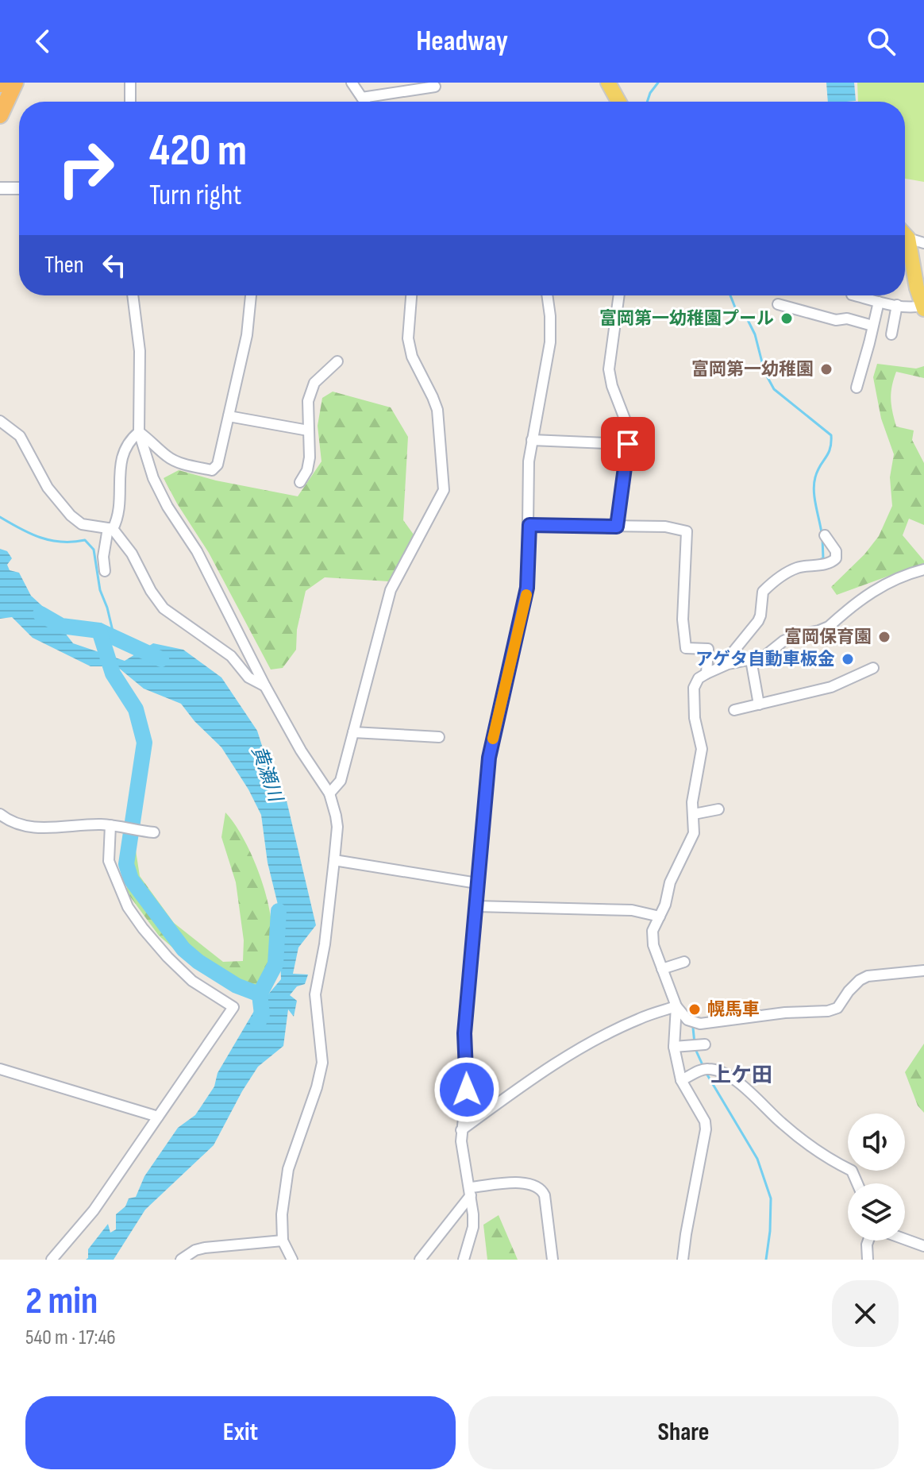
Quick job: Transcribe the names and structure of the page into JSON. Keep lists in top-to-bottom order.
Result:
{
  "districts": ["上ケ田"],
  "water": ["黄瀬川"],
  "places": [
    "富岡第一幼稚園プール",
    "富岡第一幼稚園",
    "富岡保育園",
    "アゲタ自動車板金",
    "幌馬車"
  ],
  "page": {
    "header": "Headway",
    "turn": ["420 m", "Turn right"],
    "then": "Then",
    "heading": ["2 min", "540 m · 17:46"],
    "buttons": ["Exit", "Share"]
  }
}
